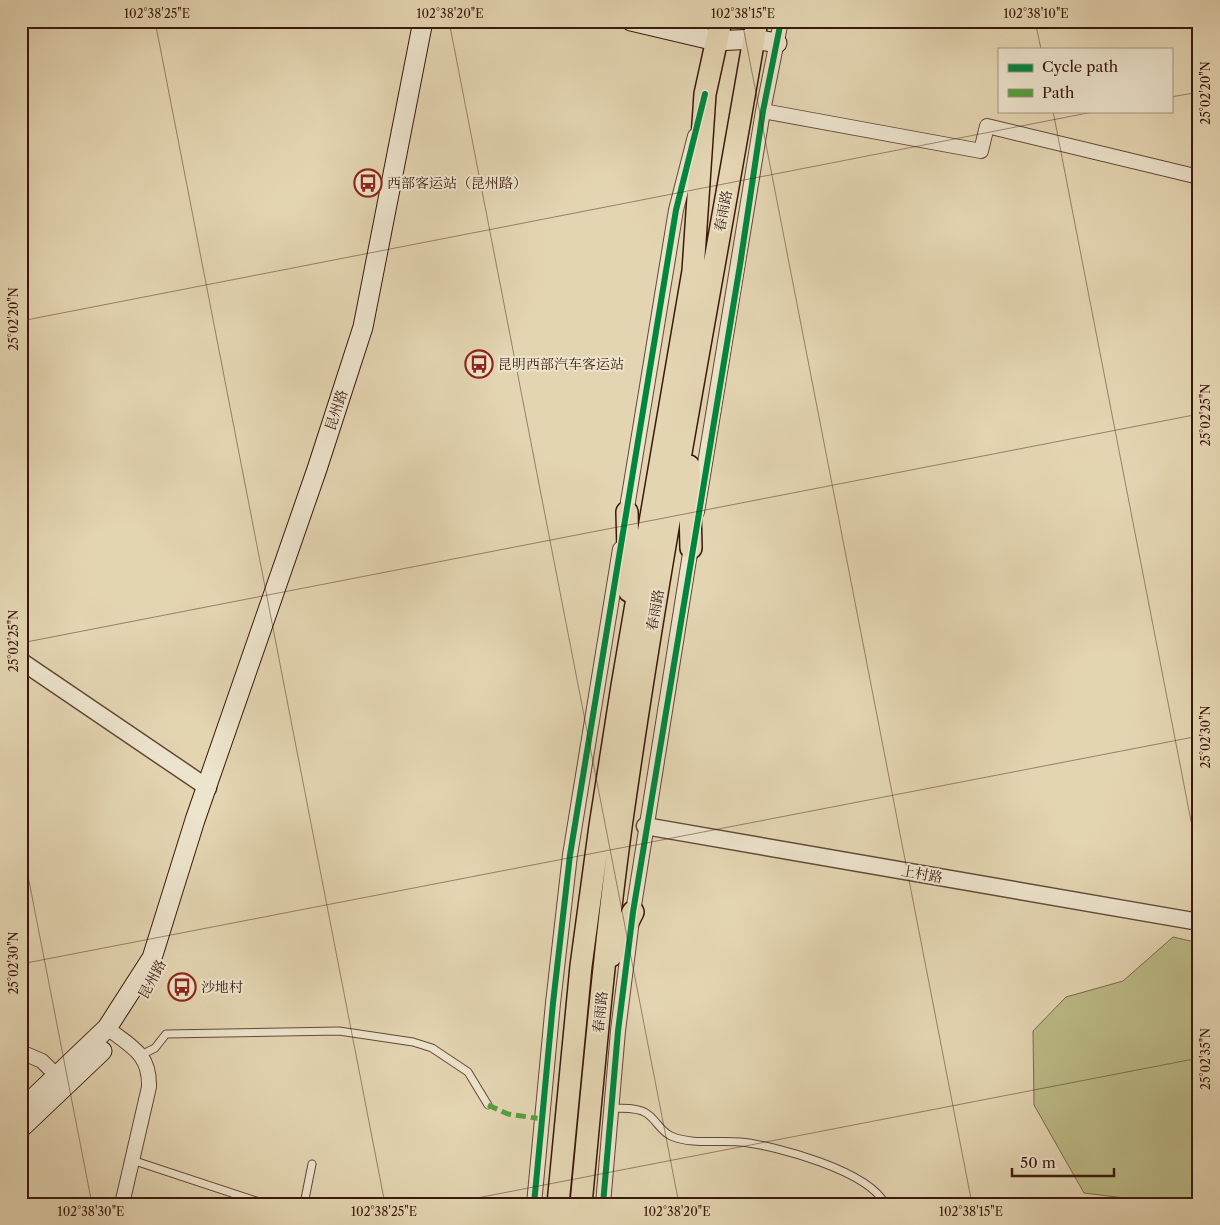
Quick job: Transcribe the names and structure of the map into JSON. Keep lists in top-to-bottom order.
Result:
{
  "streets": {
    "main road": ["春雨路", "昆州路"],
    "street": ["上村路"]
  },
  "places": {
    "bus stop": ["西部客运站（昆州路）", "昆明西部汽车客运站", "沙地村"]
  },
  "legend": ["Cycle path", "Path"],
  "scale_bar": "50 m",
  "coordinates": [
    "102°38'25\"E",
    "102°38'20\"E",
    "102°38'15\"E",
    "102°38'10\"E",
    "25°02'20\"N",
    "25°02'25\"N",
    "25°02'30\"N",
    "25°02'35\"N",
    "102°38'30\"E"
  ]
}
